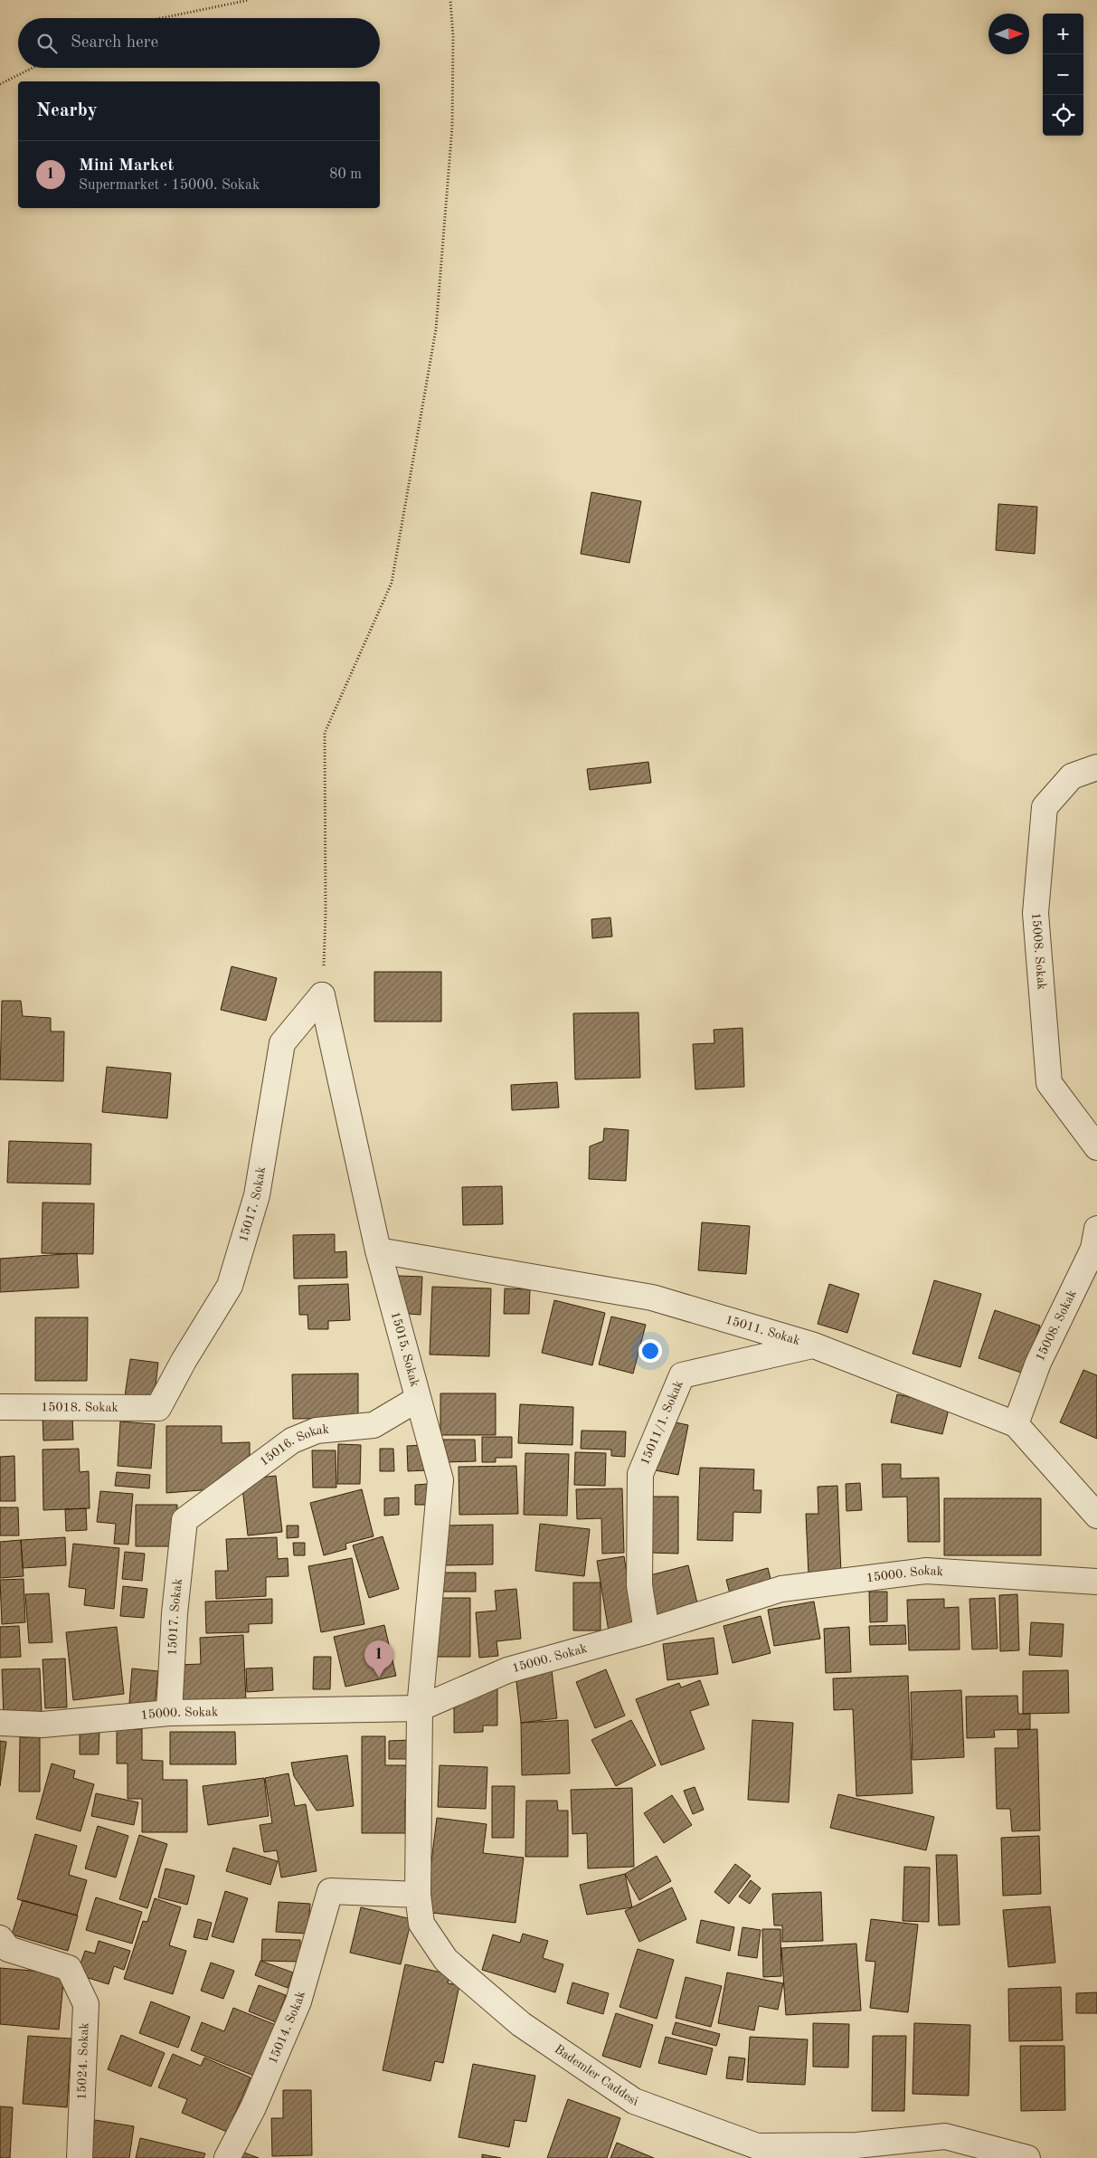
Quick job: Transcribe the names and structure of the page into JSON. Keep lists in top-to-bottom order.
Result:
{
  "streets": {
    "street": [
      "15008. Sokak",
      "15017. Sokak",
      "15011. Sokak",
      "15015. Sokak",
      "15018. Sokak",
      "15011/1. Sokak",
      "15016. Sokak",
      "15000. Sokak",
      "15014. Sokak",
      "15024. Sokak",
      "Bademler Caddesi"
    ]
  },
  "crossings": [
    ["15008. Sokak", "15011. Sokak"],
    ["15017. Sokak", "15015. Sokak"],
    ["15017. Sokak", "15018. Sokak"],
    ["15017. Sokak", "15016. Sokak"],
    ["15017. Sokak", "15000. Sokak"],
    ["15011. Sokak", "15015. Sokak"],
    ["15011. Sokak", "15011/1. Sokak"],
    ["15015. Sokak", "15016. Sokak"],
    ["15015. Sokak", "15000. Sokak"],
    ["15015. Sokak", "Bademler Caddesi"],
    ["15011/1. Sokak", "15000. Sokak"],
    ["15000. Sokak", "Bademler Caddesi"],
    ["15014. Sokak", "Bademler Caddesi"]
  ],
  "north": "right",
  "page": {
    "map_buttons": ["+", "−"],
    "search": "Search here",
    "heading": "Nearby",
    "list": [
      {
        "mark": "1",
        "name": "Mini Market",
        "note": "Supermarket · 15000. Sokak",
        "value": "80 m"
      }
    ],
    "pins": "1"
  }
}
